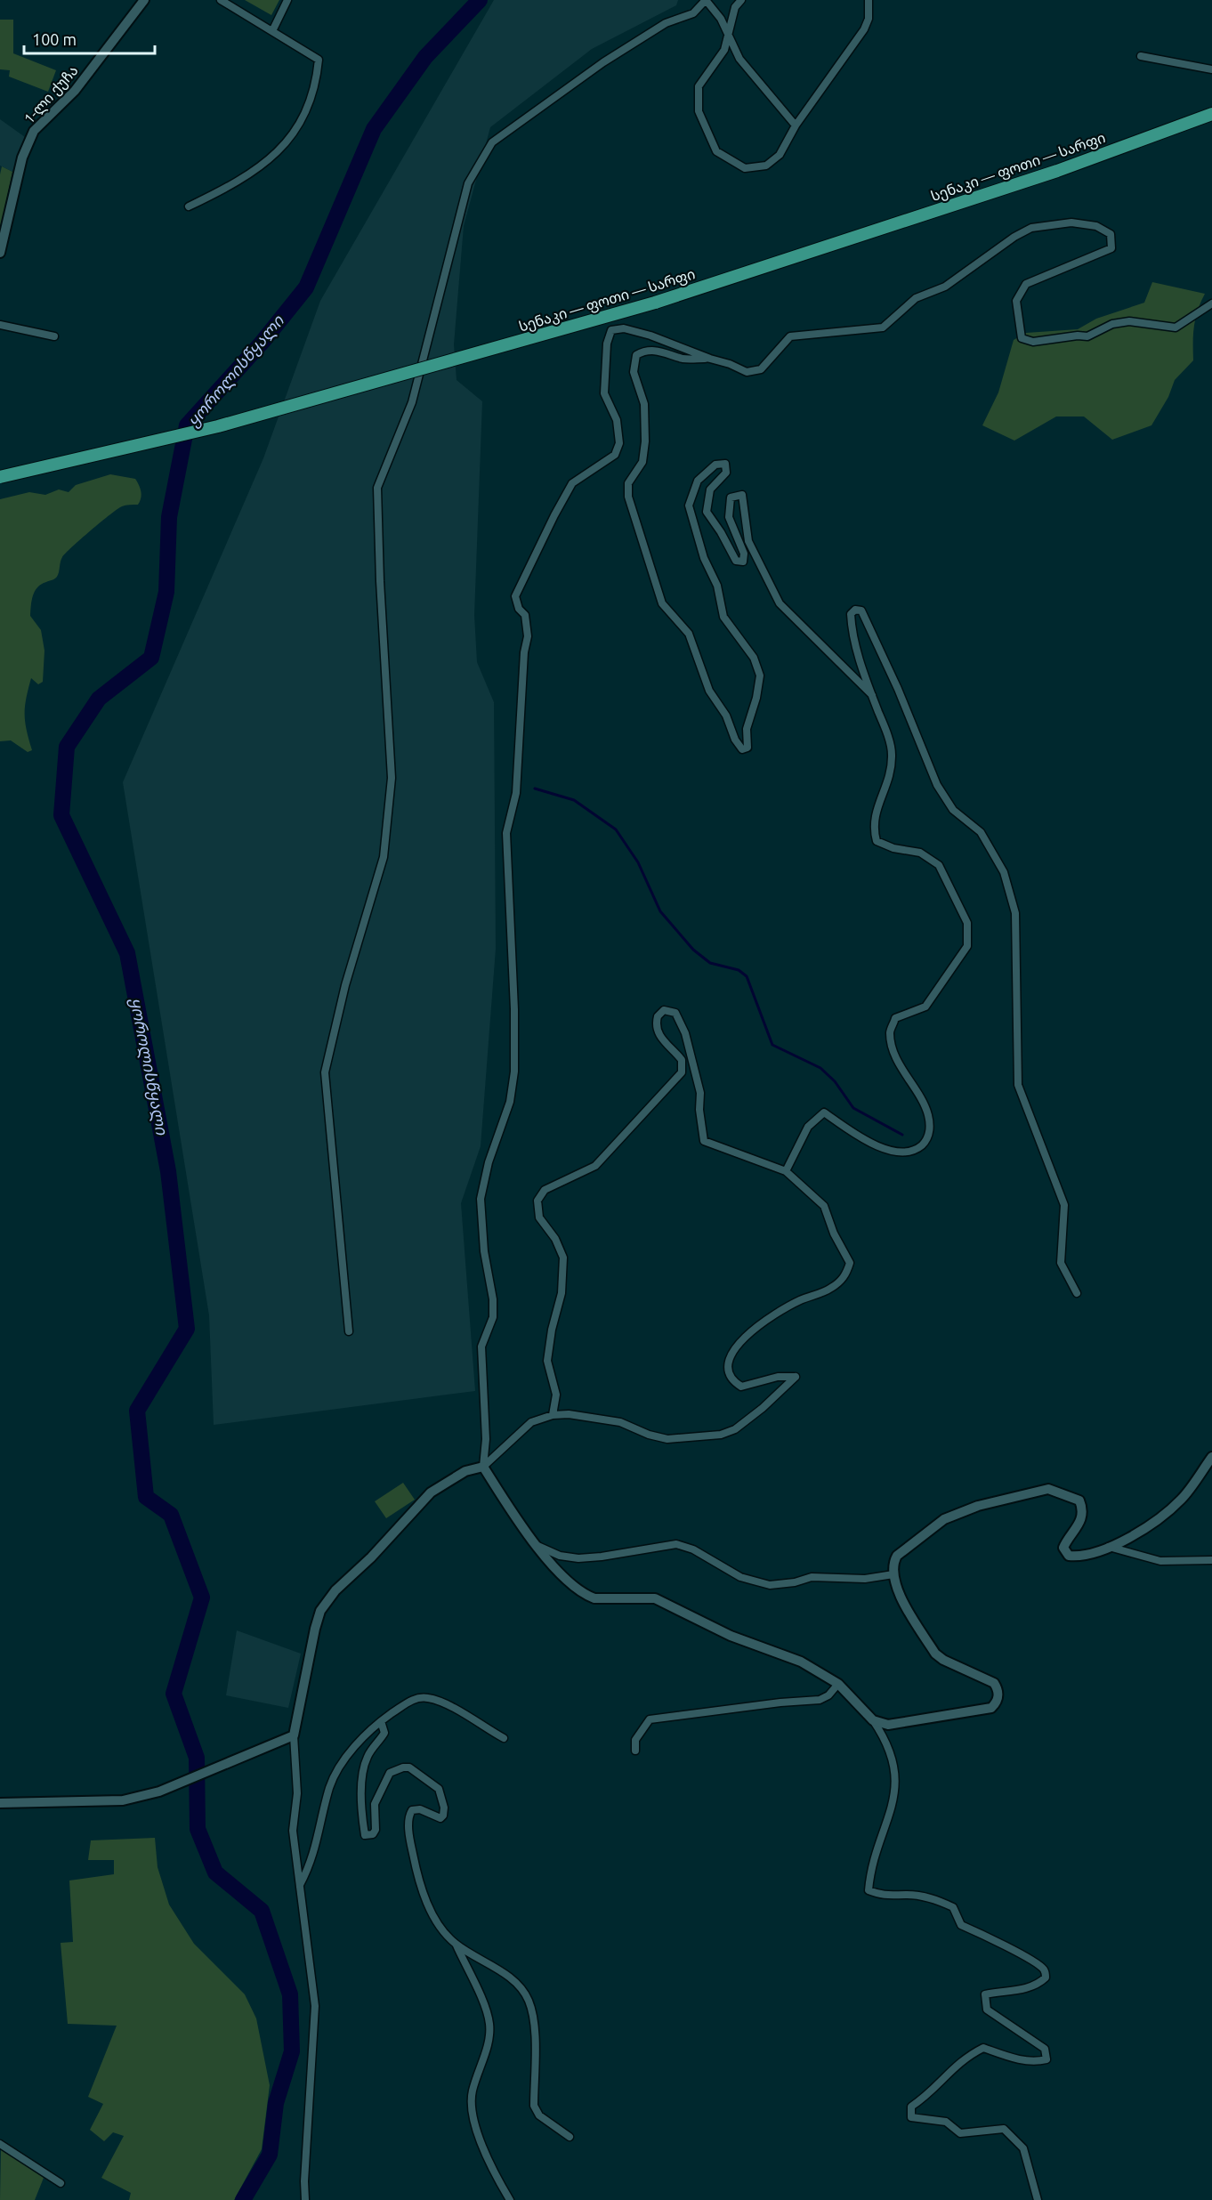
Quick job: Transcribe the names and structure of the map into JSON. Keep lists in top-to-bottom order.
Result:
{
  "streets": {
    "highway": ["სენაკი — ფოთი — სარფი"],
    "street": ["1-ლი ქუჩა"]
  },
  "water": ["ყოროლისწყალი"],
  "scale_bar": "100 m"
}
